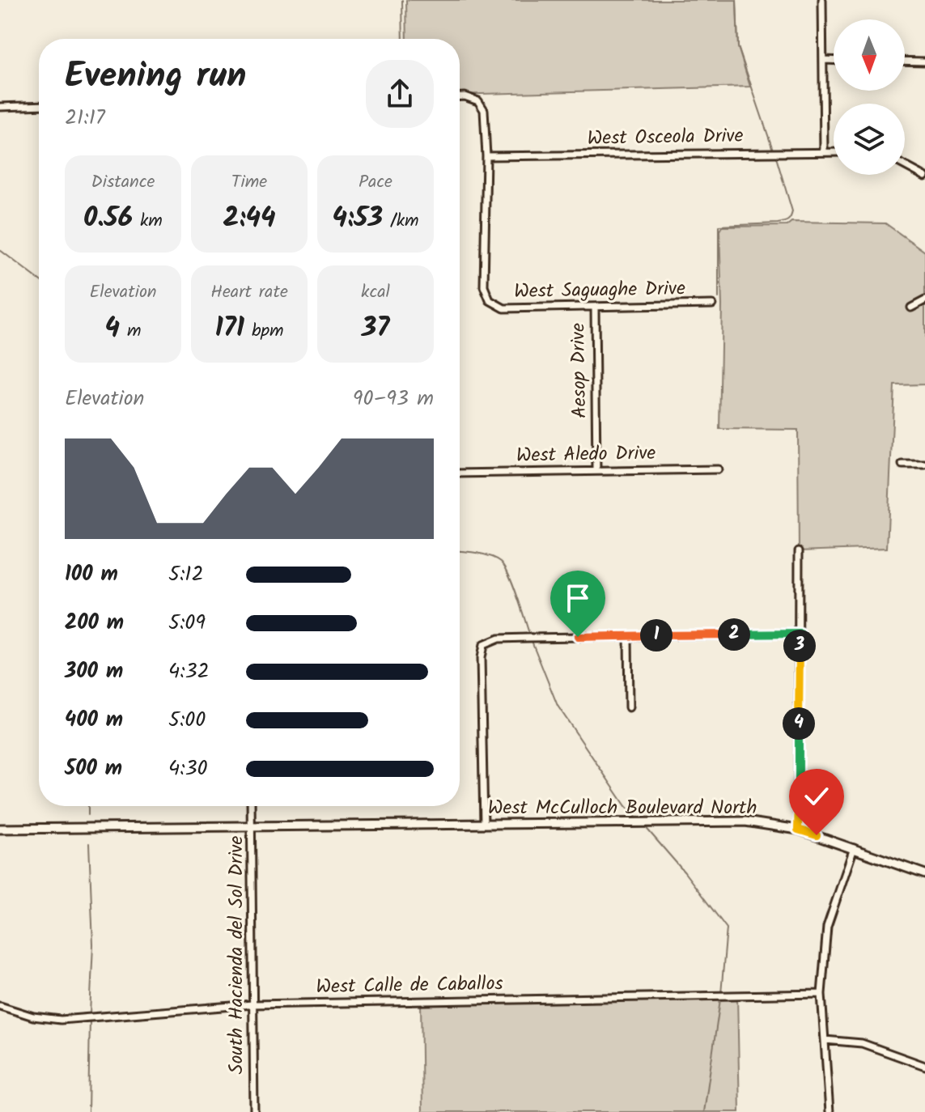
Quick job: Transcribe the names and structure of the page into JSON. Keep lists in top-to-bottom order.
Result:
{
  "streets": {
    "main road": ["West McCulloch Boulevard North"],
    "street": [
      "West Osceola Drive",
      "West Saguaghe Drive",
      "Aesop Drive",
      "West Aledo Drive",
      "South Hacienda del Sol Drive",
      "West Calle de Caballos"
    ]
  },
  "crossings": [
    ["West Osceola Drive", "West Saguaghe Drive"],
    ["West Saguaghe Drive", "Aesop Drive"],
    ["Aesop Drive", "West Aledo Drive"],
    ["West McCulloch Boulevard North", "South Hacienda del Sol Drive"],
    ["South Hacienda del Sol Drive", "West Calle de Caballos"]
  ],
  "north": "bottom",
  "page": {
    "heading": ["Evening run", "21:17"],
    "stats": [
      ["Distance", "0.56 km"],
      ["Time", "2:44"],
      ["Pace", "4:53 /km"],
      ["Elevation", "4 m"],
      ["Heart rate", "171 bpm"],
      ["kcal", "37"]
    ],
    "chart": ["Elevation", "90–93 m"],
    "list": [
      {
        "name": "100 m",
        "note": "5:12"
      },
      {
        "name": "200 m",
        "note": "5:09"
      },
      {
        "name": "300 m",
        "note": "4:32"
      },
      {
        "name": "400 m",
        "note": "5:00"
      },
      {
        "name": "500 m",
        "note": "4:30"
      }
    ],
    "pins": [
      "2",
      "1",
      "3",
      "4"
    ]
  }
}
